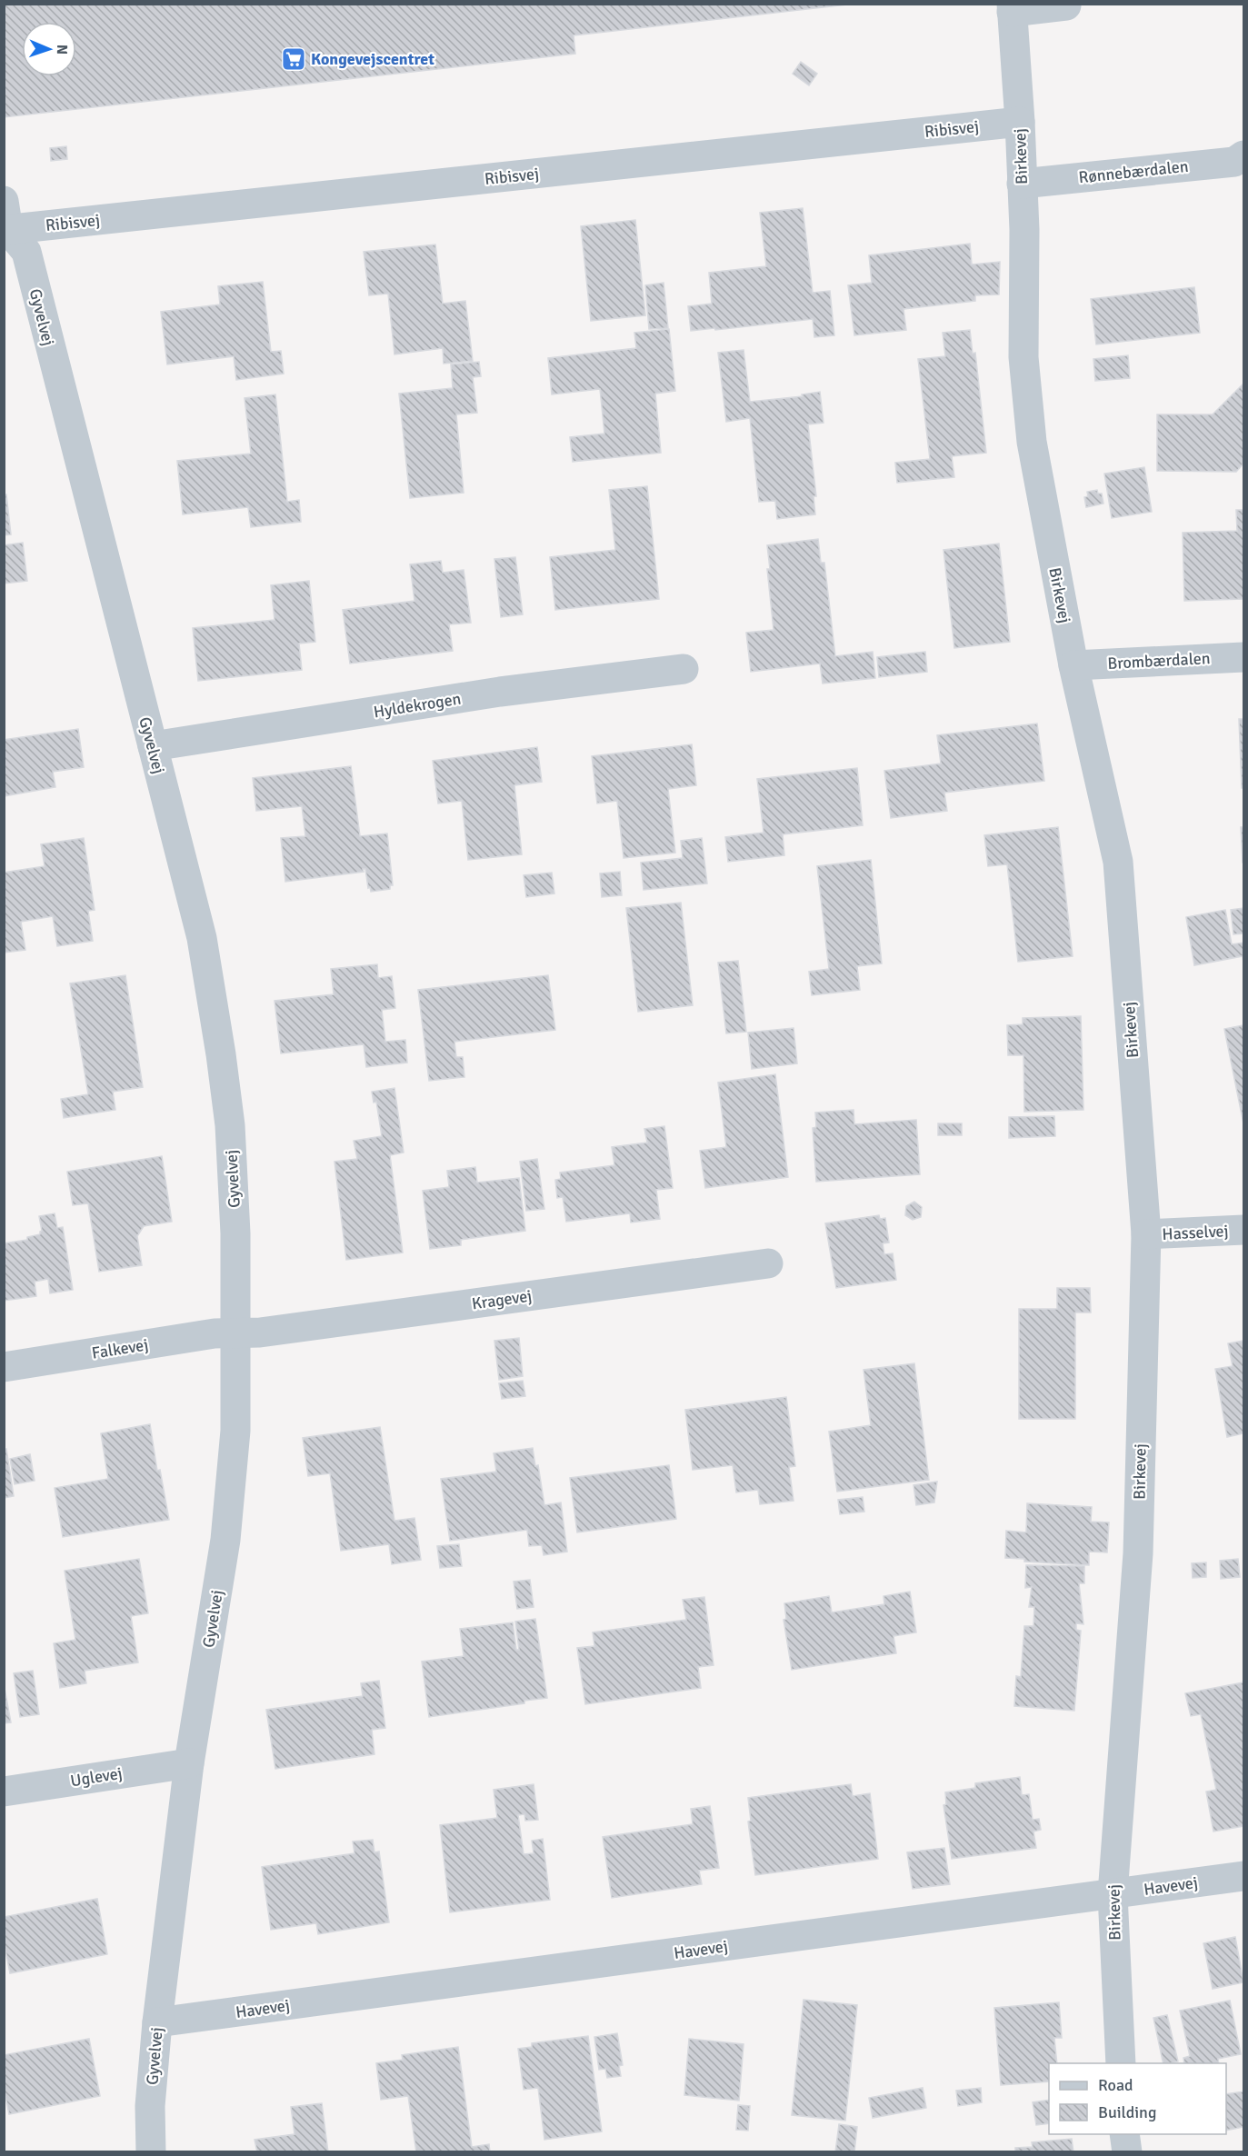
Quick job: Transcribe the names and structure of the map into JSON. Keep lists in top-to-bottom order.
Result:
{
  "streets": {
    "street": [
      "Ribisvej",
      "Birkevej",
      "Rønnebærdalen",
      "Gyvelvej",
      "Brombærdalen",
      "Hyldekrogen",
      "Hasselvej",
      "Kragevej",
      "Falkevej",
      "Uglevej",
      "Havevej"
    ]
  },
  "crossings": [
    ["Ribisvej", "Birkevej"],
    ["Ribisvej", "Gyvelvej"],
    ["Birkevej", "Rønnebærdalen"],
    ["Birkevej", "Brombærdalen"],
    ["Birkevej", "Hasselvej"],
    ["Birkevej", "Havevej"],
    ["Gyvelvej", "Hyldekrogen"],
    ["Gyvelvej", "Kragevej"],
    ["Gyvelvej", "Falkevej"],
    ["Gyvelvej", "Uglevej"],
    ["Gyvelvej", "Havevej"],
    ["Kragevej", "Falkevej"]
  ],
  "places": {
    "supermarket": ["Kongevejscentret"]
  },
  "legend": ["Road", "Building"],
  "north": "right"
}
